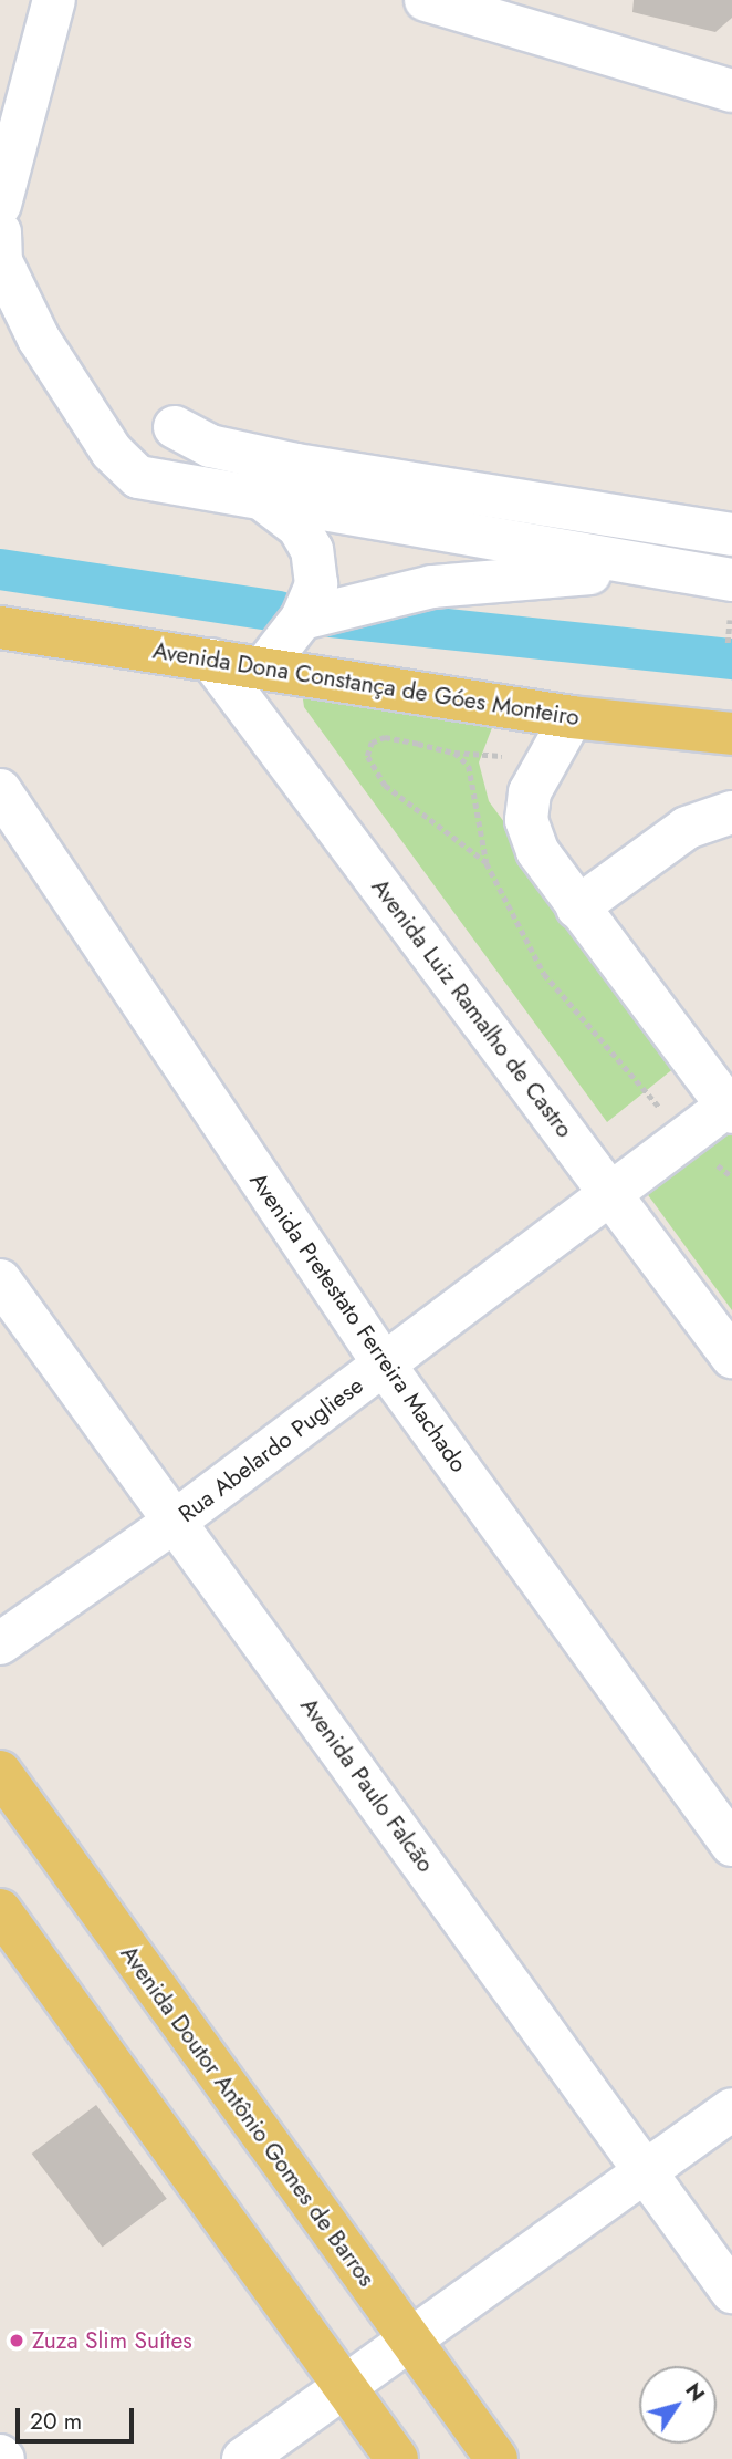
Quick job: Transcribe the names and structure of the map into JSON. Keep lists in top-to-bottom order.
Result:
{
  "streets": {
    "main road": ["Avenida Dona Constança de Góes Monteiro", "Avenida Doutor Antônio Gomes de Barros"],
    "street": [
      "Avenida Luiz Ramalho de Castro",
      "Avenida Pretestato Ferreira Machado",
      "Rua Abelardo Pugliese",
      "Avenida Paulo Falcão"
    ]
  },
  "crossings": [
    ["Avenida Dona Constança de Góes Monteiro", "Avenida Luiz Ramalho de Castro"],
    ["Avenida Luiz Ramalho de Castro", "Rua Abelardo Pugliese"],
    ["Avenida Pretestato Ferreira Machado", "Rua Abelardo Pugliese"],
    ["Rua Abelardo Pugliese", "Avenida Paulo Falcão"]
  ],
  "places": ["Zuza Slim Suítes"],
  "scale_bar": "20 m",
  "north": "top right"
}
